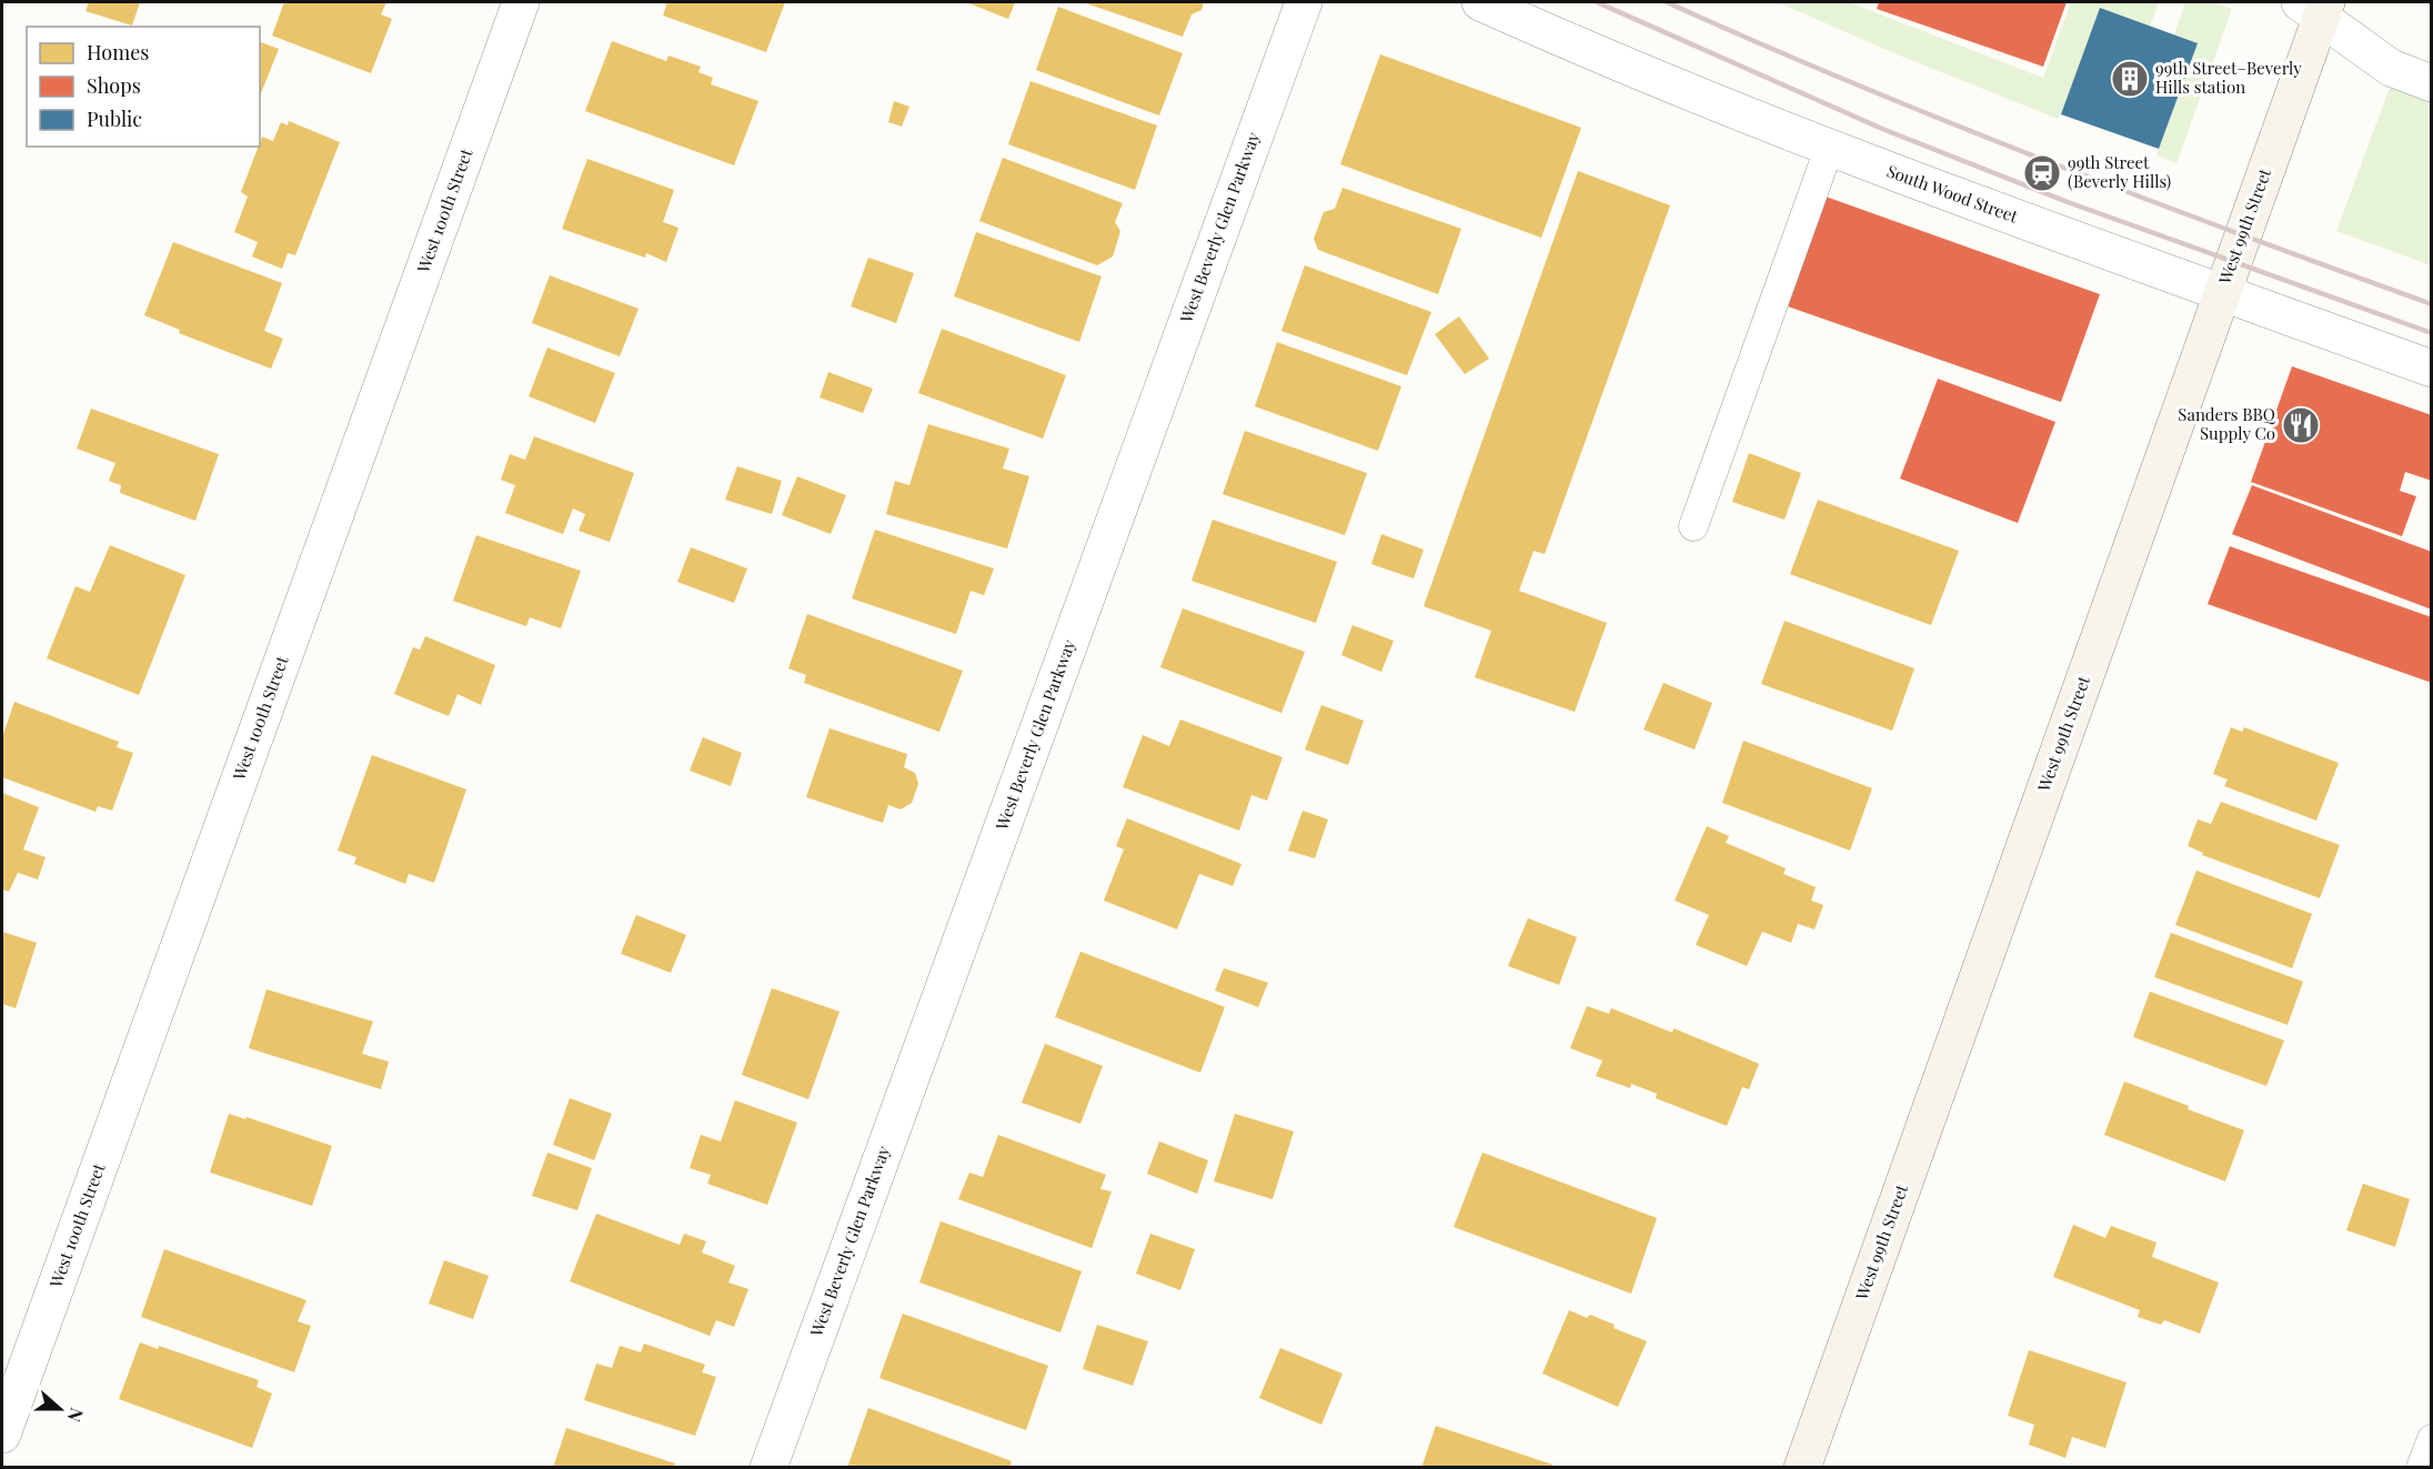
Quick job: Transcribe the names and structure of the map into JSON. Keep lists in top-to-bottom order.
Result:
{
  "streets": {
    "street": [
      "South Wood Street",
      "West 100th Street",
      "West 99th Street",
      "West Beverly Glen Parkway"
    ]
  },
  "crossings": [
    ["South Wood Street", "West 99th Street"]
  ],
  "places": {
    "building": ["99th Street–Beverly Hills station"],
    "station": ["99th Street (Beverly Hills)"],
    "restaurant": ["Sanders BBQ Supply Co"]
  },
  "legend": ["Homes", "Shops", "Public"],
  "north": "right"
}
